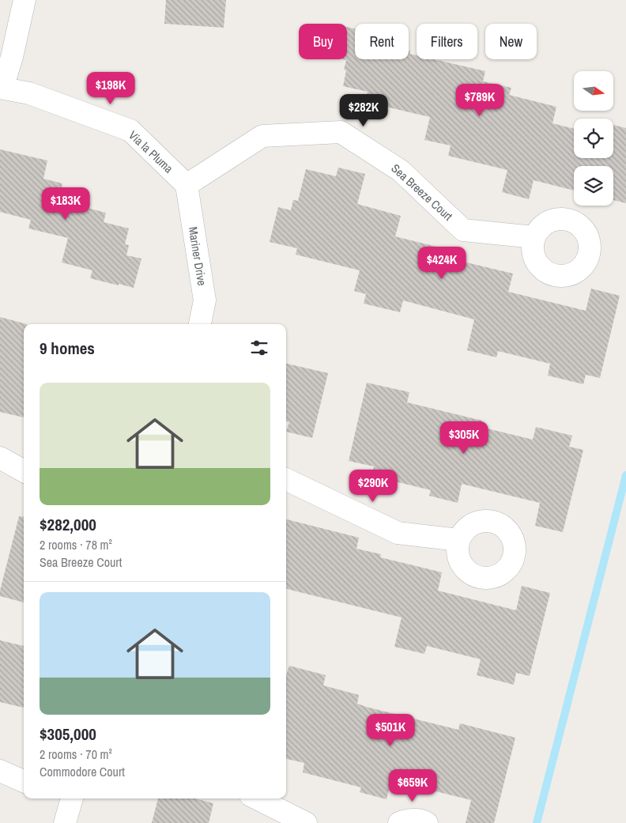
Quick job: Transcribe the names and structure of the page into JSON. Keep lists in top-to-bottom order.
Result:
{
  "streets": {
    "street": ["Via la Pluma", "Sea Breeze Court", "Mariner Drive"]
  },
  "crossings": [
    ["Via la Pluma", "Sea Breeze Court"],
    ["Via la Pluma", "Mariner Drive"],
    ["Sea Breeze Court", "Mariner Drive"]
  ],
  "north": "right",
  "page": {
    "chip": [
      "Buy",
      "Rent",
      "Filters",
      "New"
    ],
    "price": [
      "$198K",
      "$789K",
      "$282K",
      "$183K",
      "$424K",
      "$305K",
      "$290K",
      "$501K",
      "$659K"
    ],
    "heading": "9 homes",
    "list": [
      {
        "name": "$282,000",
        "note": "2 rooms · 78 m² · Sea Breeze Court"
      },
      {
        "name": "$305,000",
        "note": "2 rooms · 70 m² · Commodore Court"
      }
    ]
  }
}
